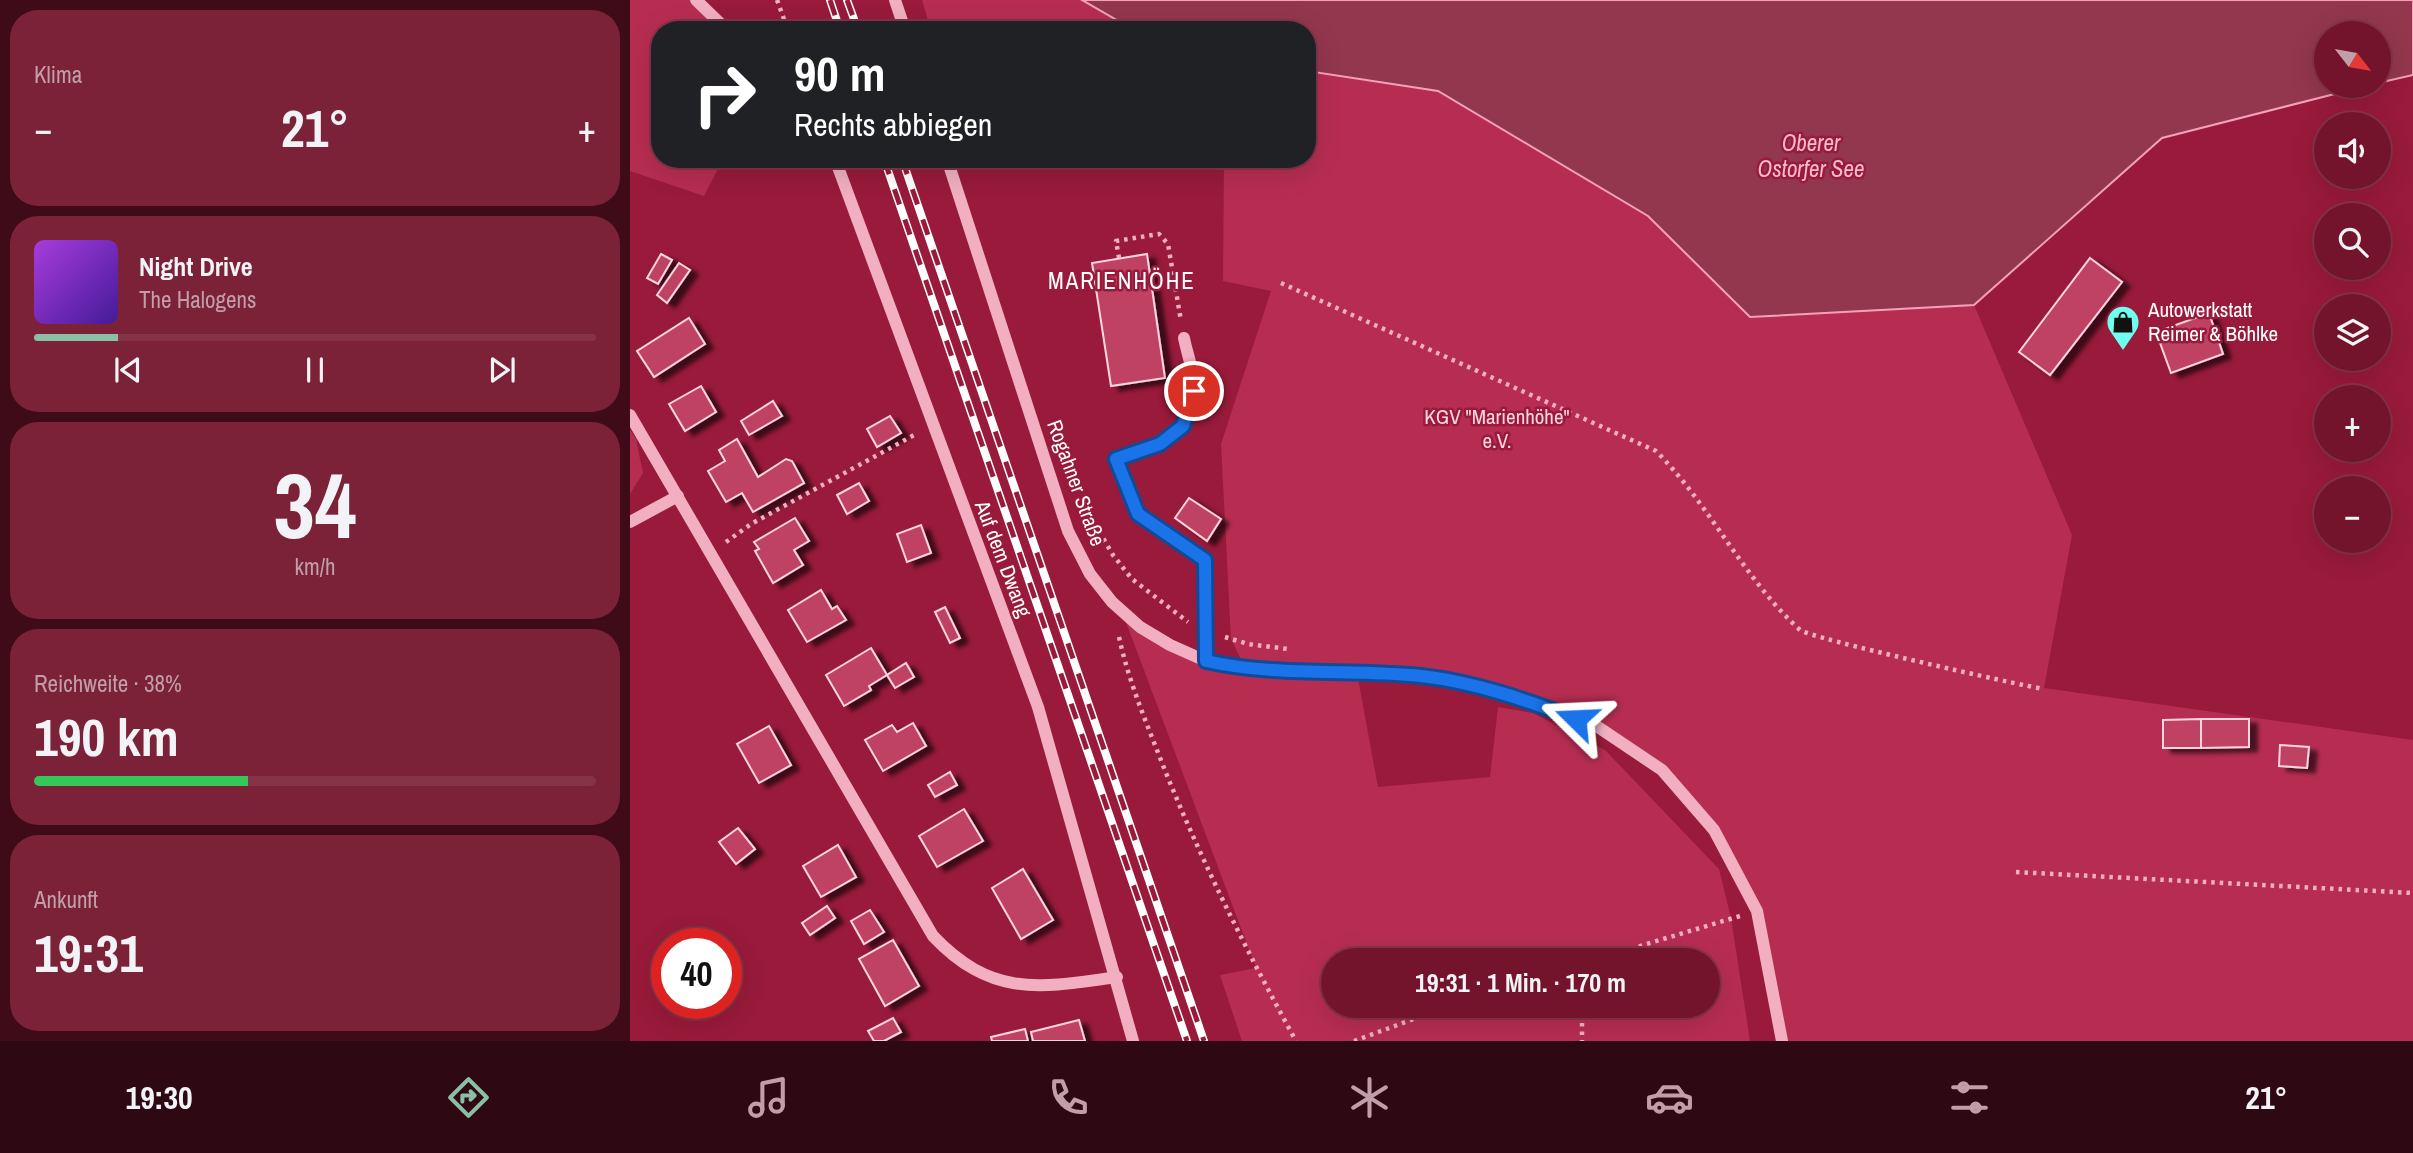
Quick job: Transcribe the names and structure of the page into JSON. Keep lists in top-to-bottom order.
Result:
{
  "streets": {
    "street": ["Rogahner Straße", "Auf dem Dwang"]
  },
  "districts": ["MARIENHÖHE"],
  "water": ["Oberer Ostorfer See"],
  "parks": ["KGV \"Marienhöhe\" e.V."],
  "places": {
    "shop": ["Autowerkstatt Reimer & Böhlke"]
  },
  "north": "bottom right",
  "page": {
    "tile": [
      "Klima",
      ["34", "km/h"],
      ["Reichweite · 38%", "190 km"],
      ["Ankunft", "19:31"]
    ],
    "map_buttons": ["+", "−"],
    "turn": ["90 m", "Rechts abbiegen"],
    "heat": ["−", "21°", "+"],
    "song": ["Night Drive", "The Halogens"],
    "limit": "40",
    "trip": "19:31 · 1 Min. · 170 m",
    "tabs": ["19:30", "21°"]
  }
}
